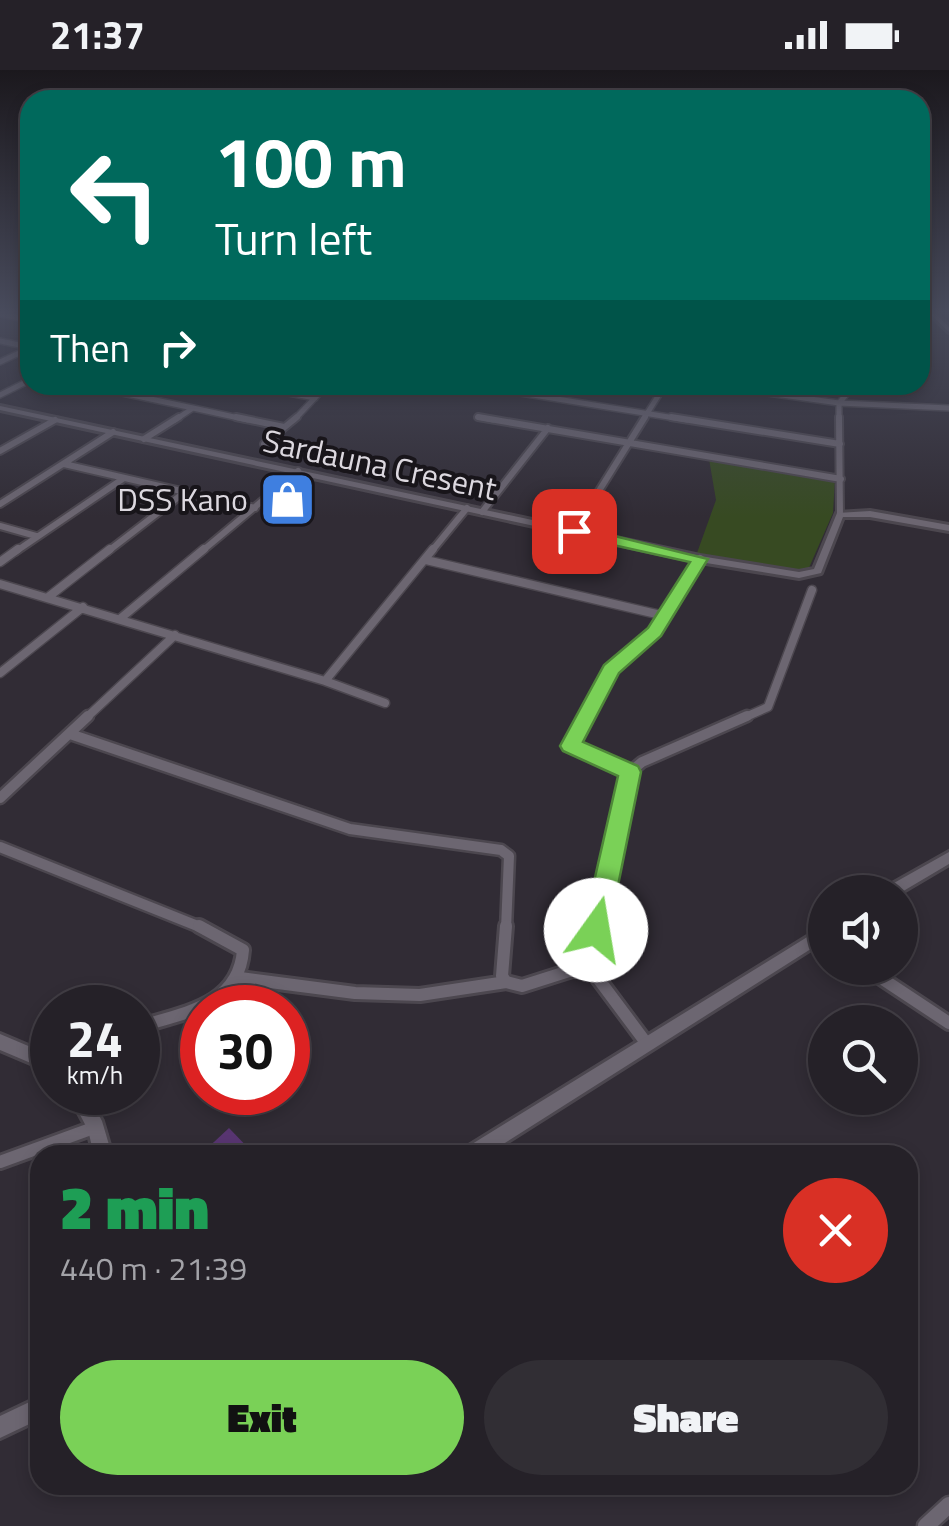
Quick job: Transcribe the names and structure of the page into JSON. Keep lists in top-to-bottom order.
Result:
{
  "streets": {
    "street": ["Sardauna Cresent"]
  },
  "places": {
    "shop": ["DSS Kano"]
  },
  "page": {
    "status": "21:37",
    "turn": ["100 m", "Turn left"],
    "then": "Then",
    "speed": "24 km/h",
    "limit": "30",
    "heading": ["2 min", "440 m · 21:39"],
    "buttons": ["Exit", "Share"]
  }
}
